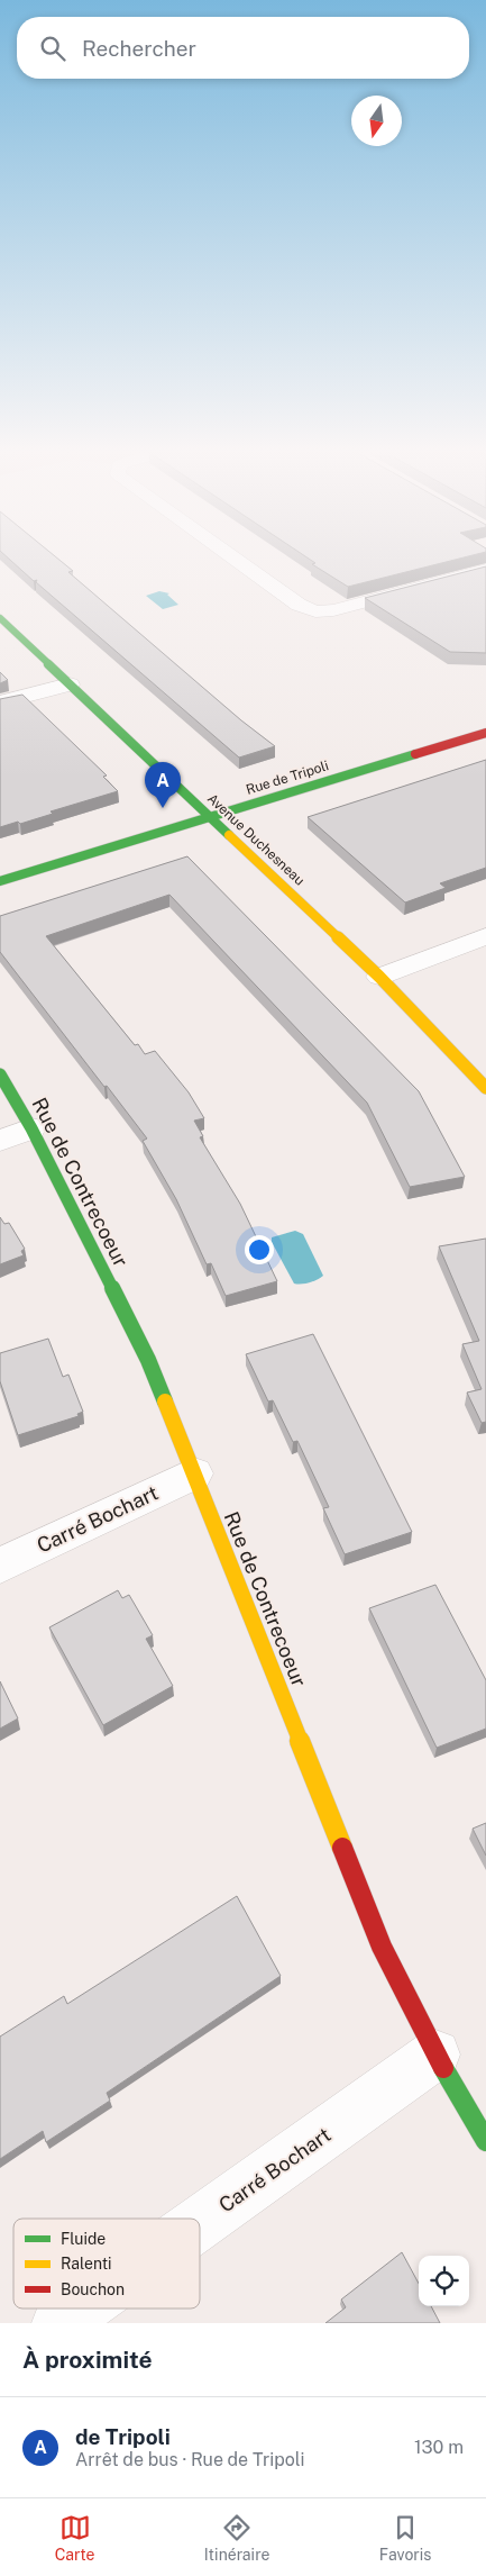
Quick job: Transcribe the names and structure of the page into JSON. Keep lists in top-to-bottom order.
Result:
{
  "streets": {
    "street": [
      "Rue de Tripoli",
      "Avenue Duchesneau",
      "Rue de Contrecoeur",
      "Carré Bochart"
    ]
  },
  "crossings": [
    ["Rue de Tripoli", "Avenue Duchesneau"],
    ["Rue de Contrecoeur", "Carré Bochart"]
  ],
  "legend": ["Fluide", "Ralenti", "Bouchon"],
  "north": "bottom",
  "page": {
    "search": "Rechercher",
    "pins": "A",
    "heading": "À proximité",
    "list": [
      {
        "mark": "A",
        "name": "de Tripoli",
        "note": "Arrêt de bus · Rue de Tripoli",
        "value": "130 m"
      }
    ],
    "nav": ["Carte", "Itinéraire", "Favoris"]
  }
}
